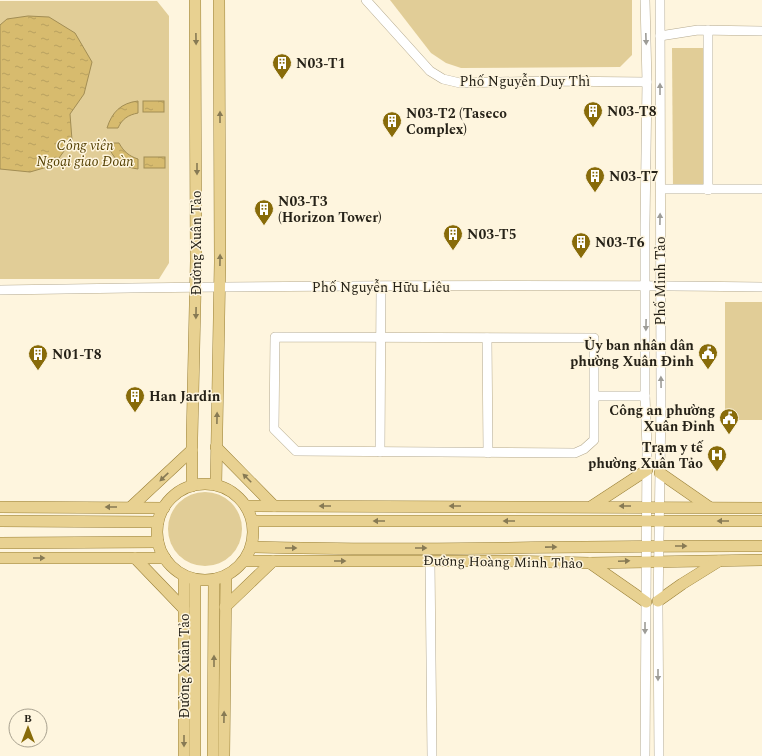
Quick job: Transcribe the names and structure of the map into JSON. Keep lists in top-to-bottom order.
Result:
{
  "streets": {
    "main road": ["Đường Xuân Tảo", "Đường Hoàng Minh Thảo"],
    "street": ["Phố Nguyễn Duy Thì", "Phố Minh Tảo", "Phố Nguyễn Hữu Liêu"]
  },
  "crossings": [
    ["Phố Nguyễn Duy Thì", "Phố Minh Tảo"],
    ["Đường Xuân Tảo", "Phố Nguyễn Hữu Liêu"],
    ["Đường Xuân Tảo", "Đường Hoàng Minh Thảo"],
    ["Phố Minh Tảo", "Phố Nguyễn Hữu Liêu"],
    ["Phố Minh Tảo", "Đường Hoàng Minh Thảo"]
  ],
  "parks": ["Công viên Ngoại giao Đoàn"],
  "places": {
    "building": [
      "N03-T1",
      "N03-T8",
      "N03-T2 (Taseco Complex)",
      "N03-T7",
      "N03-T3 (Horizon Tower)",
      "N03-T5",
      "N03-T6",
      "N01-T8",
      "Han Jardin"
    ],
    "public building": ["Ủy ban nhân dân phường Xuân Đỉnh", "Công an phường Xuân Đỉnh"],
    "hospital": ["Trạm y tế phường Xuân Tảo"]
  },
  "north": "top"
}
